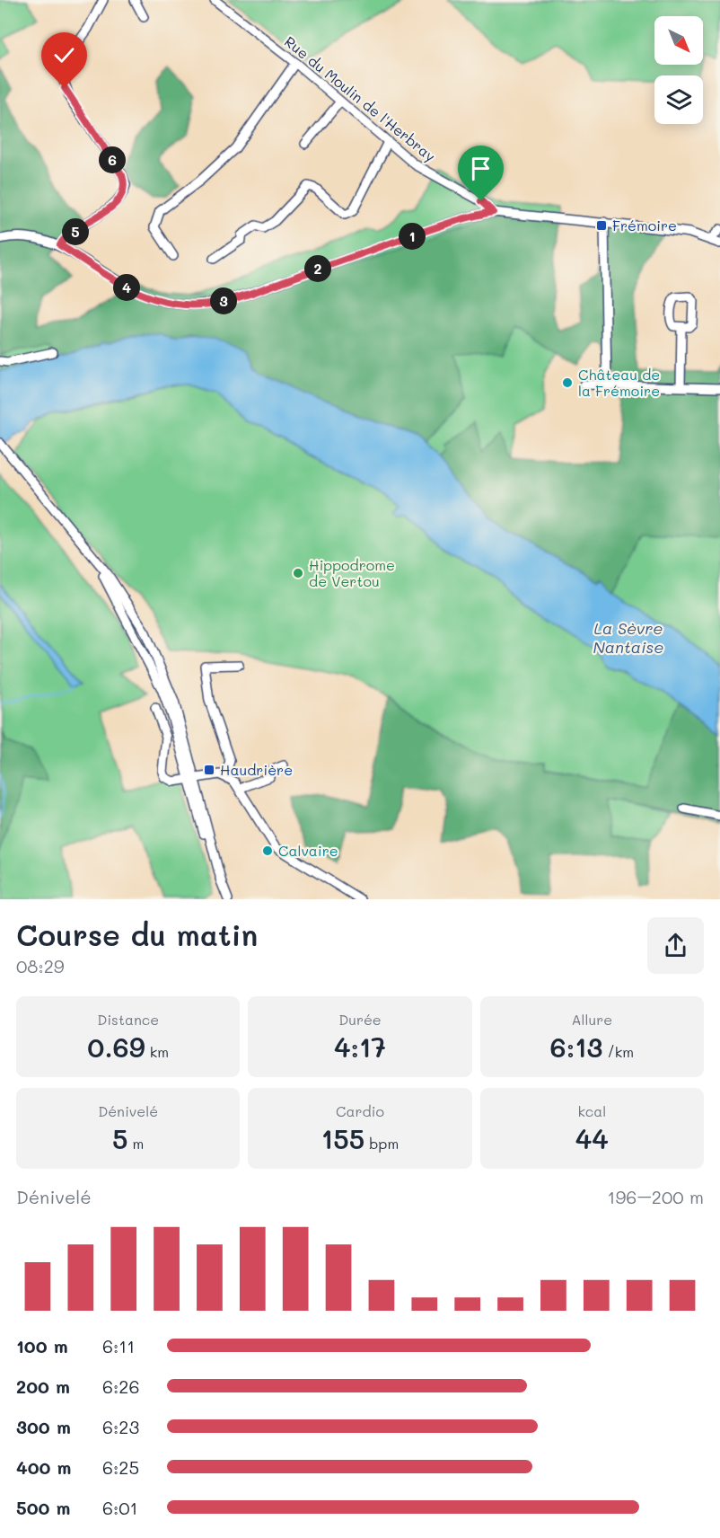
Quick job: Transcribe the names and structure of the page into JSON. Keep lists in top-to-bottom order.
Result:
{
  "streets": {
    "street": ["Rue du Moulin de l'Herbray"]
  },
  "water": ["La Sèvre Nantaise"],
  "places": {
    "transit": ["Frémoire", "Haudrière"],
    "other": ["Château de la Frémoire", "Hippodrome de Vertou", "Calvaire"]
  },
  "north": "bottom right",
  "page": {
    "pins": [
      "6",
      "5",
      "1",
      "2",
      "4",
      "3"
    ],
    "heading": ["Course du matin", "08:29"],
    "stats": [
      ["Distance", "0.69 km"],
      ["Durée", "4:17"],
      ["Allure", "6:13 /km"],
      ["Dénivelé", "5 m"],
      ["Cardio", "155 bpm"],
      ["kcal", "44"]
    ],
    "chart": ["Dénivelé", "196–200 m"],
    "list": [
      {
        "name": "100 m",
        "note": "6:11"
      },
      {
        "name": "200 m",
        "note": "6:26"
      },
      {
        "name": "300 m",
        "note": "6:23"
      },
      {
        "name": "400 m",
        "note": "6:25"
      },
      {
        "name": "500 m",
        "note": "6:01"
      }
    ]
  }
}
